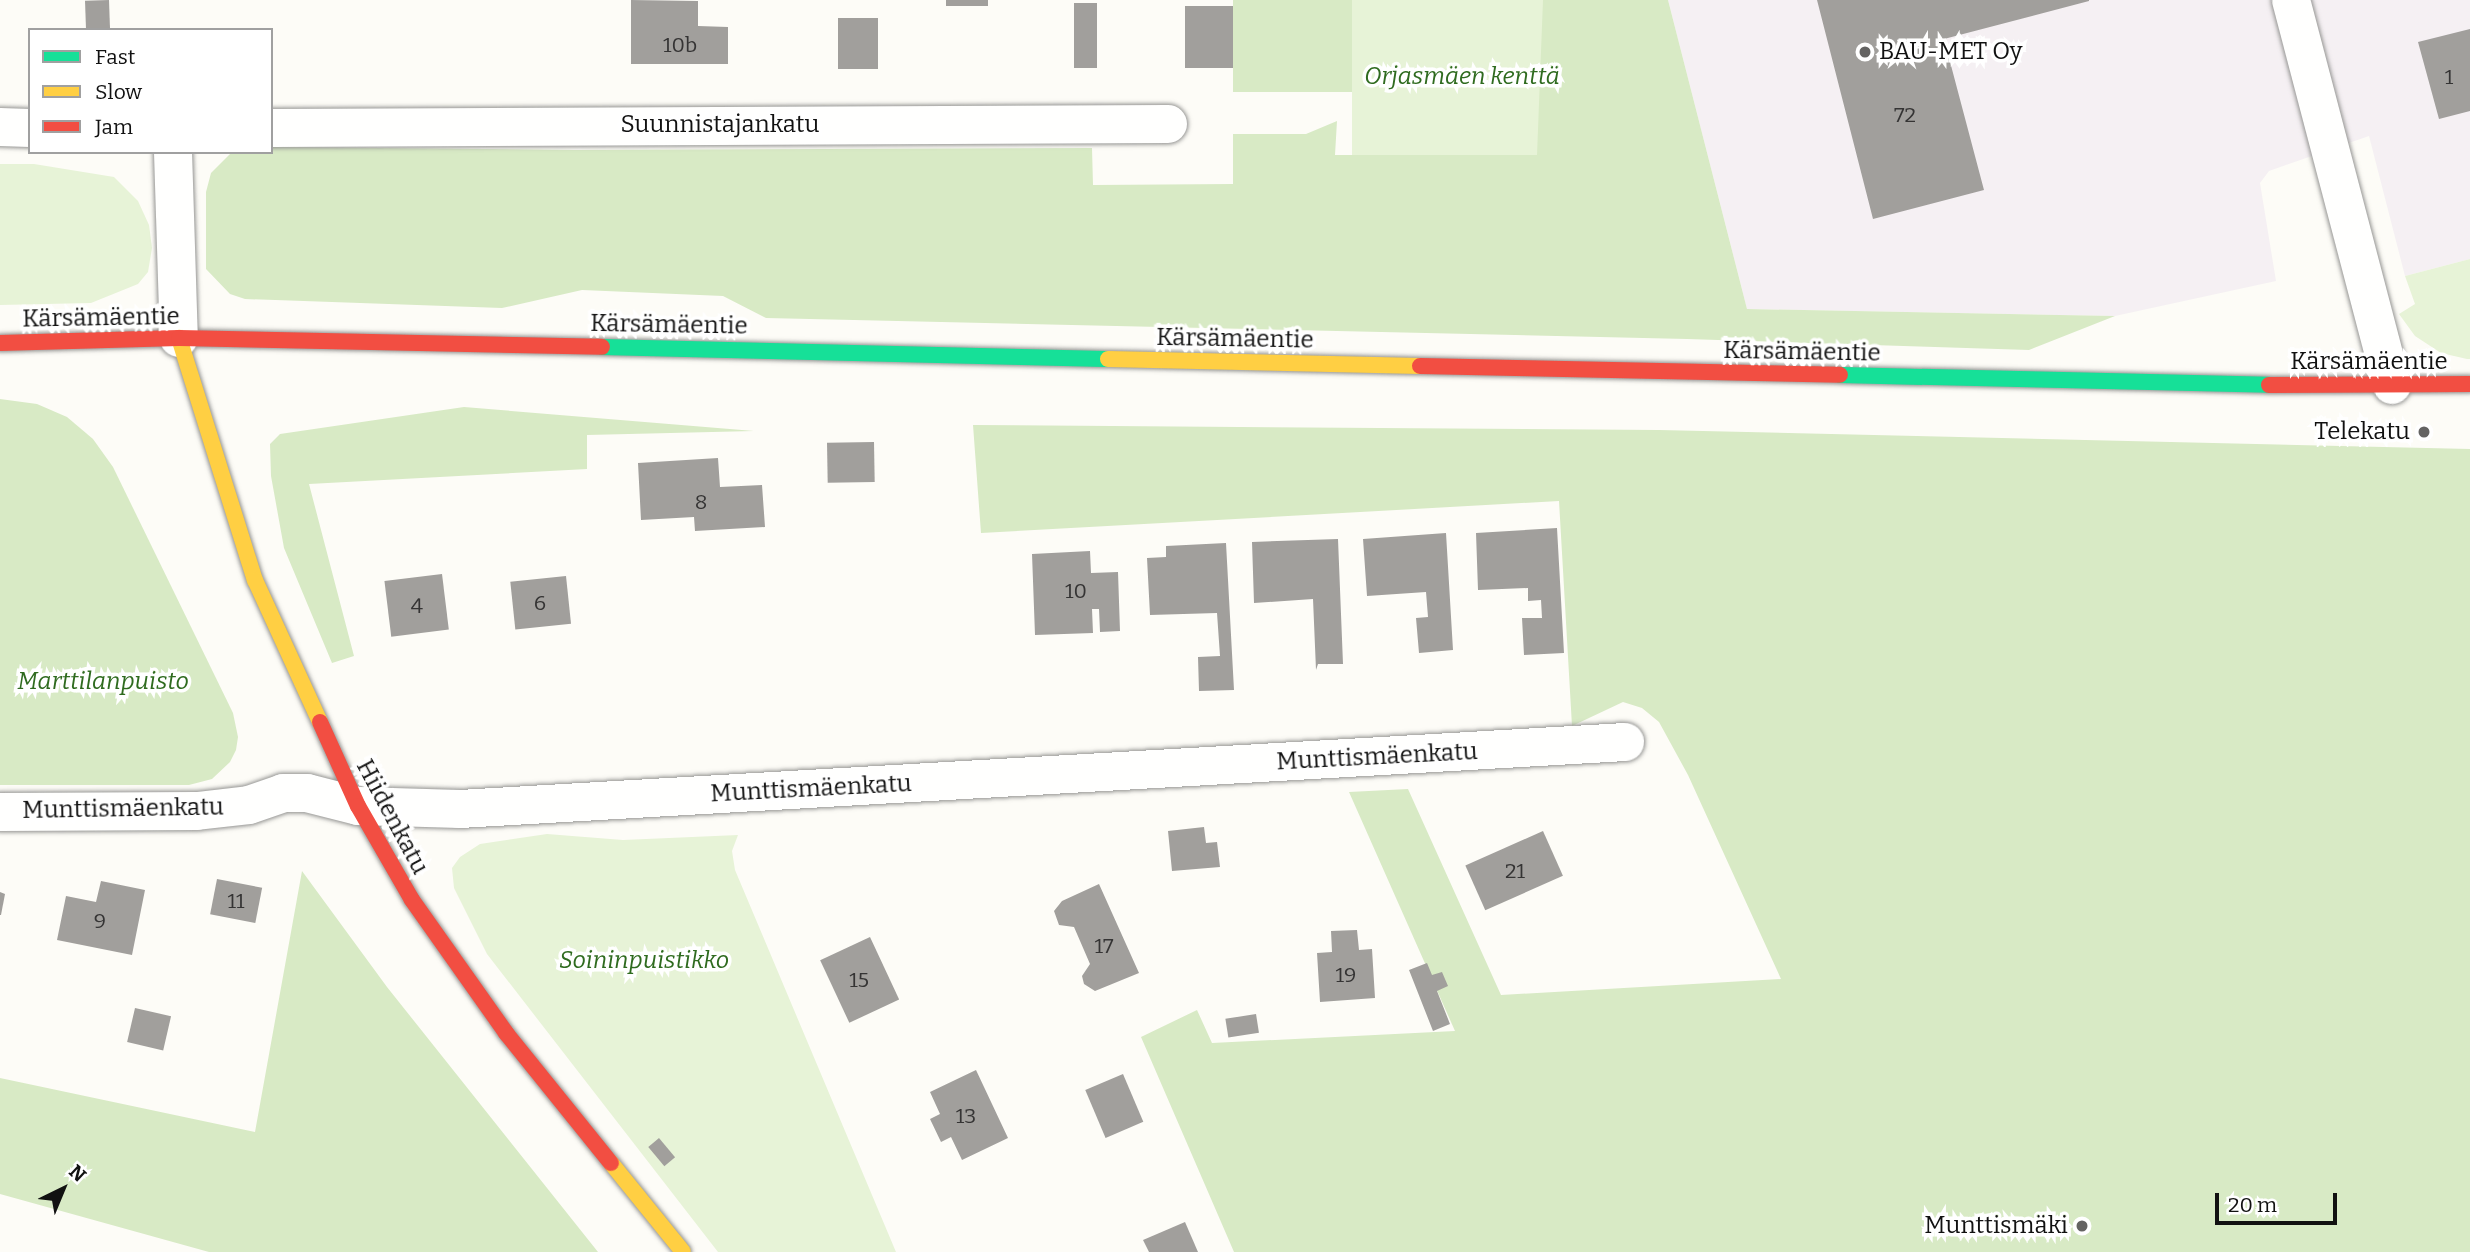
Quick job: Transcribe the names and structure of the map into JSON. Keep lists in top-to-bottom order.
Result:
{
  "streets": {
    "street": [
      "Suunnistajankatu",
      "Kärsämäentie",
      "Munttismäenkatu",
      "Hiidenkatu"
    ]
  },
  "crossings": [
    ["Kärsämäentie", "Hiidenkatu"],
    ["Munttismäenkatu", "Hiidenkatu"]
  ],
  "parks": ["Orjasmäen kenttä", "Marttilanpuisto", "Soininpuistikko"],
  "places": ["BAU-MET Oy", "Telekatu", "Munttismäki"],
  "house_numbers": [
    "10b",
    "1",
    "72",
    "8",
    "10",
    "6",
    "4",
    "21",
    "11",
    "9",
    "17",
    "19",
    "15",
    "13"
  ],
  "legend": ["Fast", "Slow", "Jam"],
  "scale_bar": "20 m",
  "north": "top right"
}
